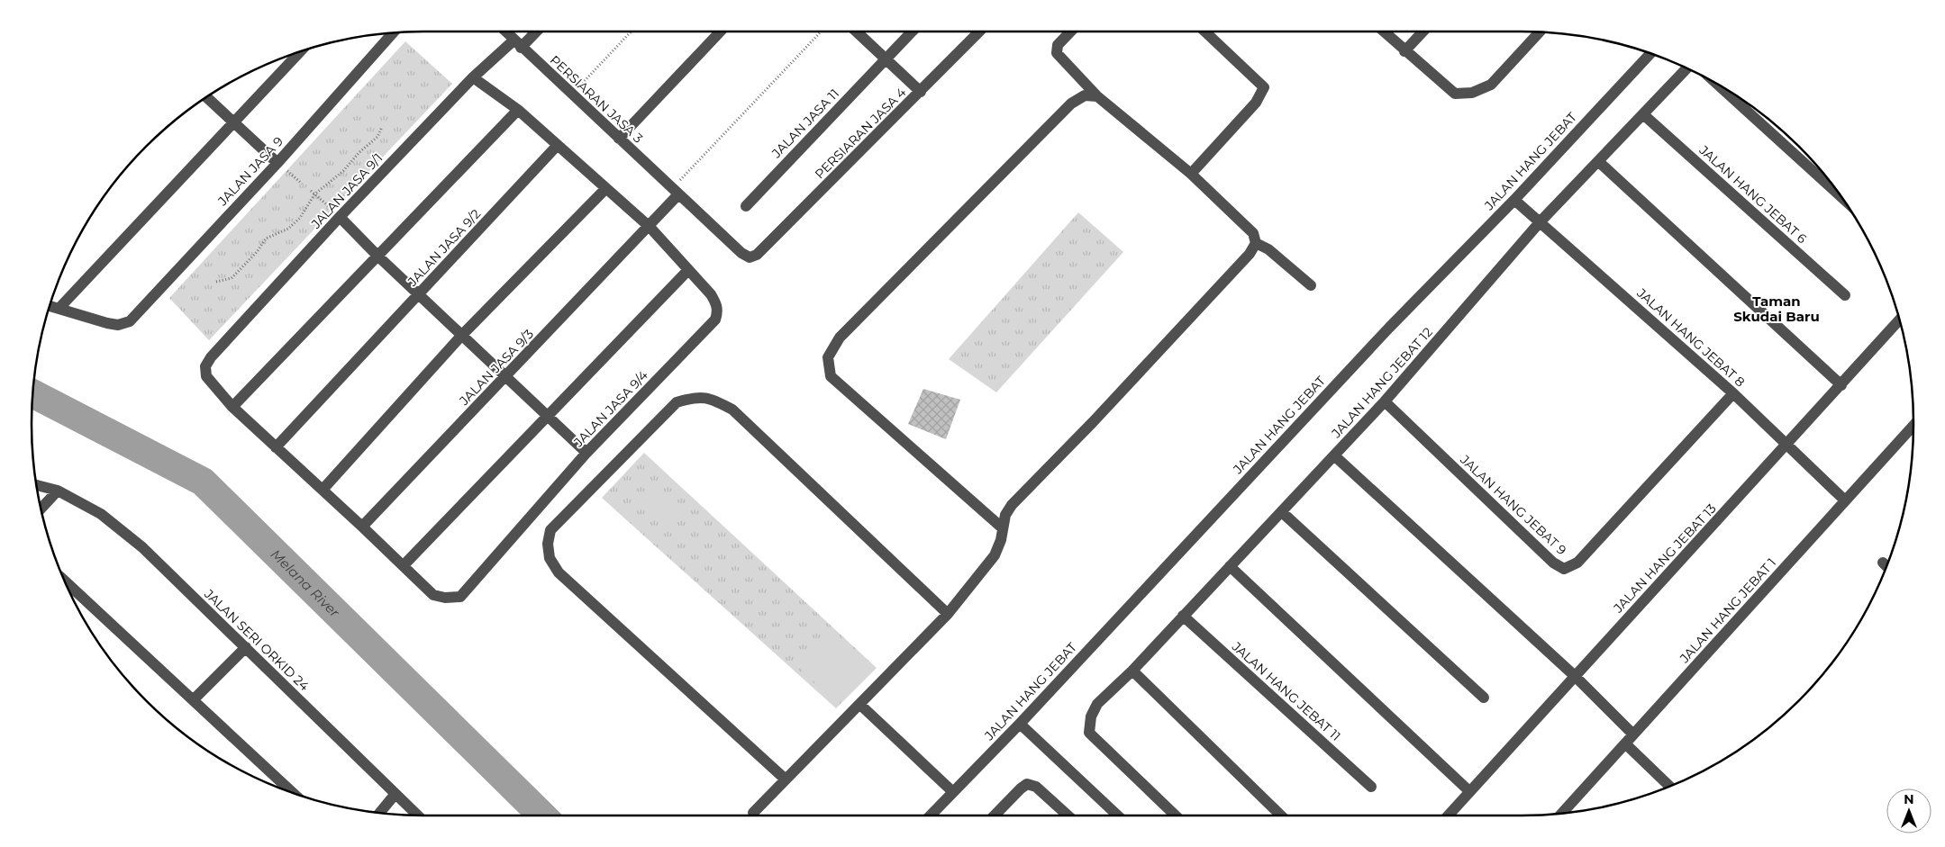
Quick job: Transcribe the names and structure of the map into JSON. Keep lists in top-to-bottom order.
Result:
{
  "streets": {
    "street": [
      "PERSIARAN JASA 3",
      "JALAN JASA 11",
      "PERSIARAN JASA 4",
      "JALAN HANG JEBAT",
      "JALAN JASA 9",
      "JALAN JASA 9/1",
      "JALAN HANG JEBAT 6",
      "JALAN JASA 9/2",
      "JALAN HANG JEBAT 8",
      "JALAN JASA 9/3",
      "JALAN HANG JEBAT 12",
      "JALAN JASA 9/4",
      "JALAN HANG JEBAT 9",
      "JALAN HANG JEBAT 13",
      "JALAN HANG JEBAT 1",
      "JALAN SERI ORKID 24",
      "JALAN HANG JEBAT 11"
    ]
  },
  "crossings": [
    ["PERSIARAN JASA 3", "PERSIARAN JASA 4"],
    ["PERSIARAN JASA 3", "JALAN JASA 9/1"],
    ["JALAN HANG JEBAT", "JALAN HANG JEBAT 8"],
    ["JALAN HANG JEBAT 6", "JALAN HANG JEBAT 12"],
    ["JALAN JASA 9/2", "JALAN JASA 9/4"],
    ["JALAN HANG JEBAT 8", "JALAN HANG JEBAT 12"],
    ["JALAN HANG JEBAT 8", "JALAN HANG JEBAT 9"],
    ["JALAN HANG JEBAT 8", "JALAN HANG JEBAT 13"],
    ["JALAN HANG JEBAT 8", "JALAN HANG JEBAT 1"],
    ["JALAN JASA 9/3", "JALAN JASA 9/4"],
    ["JALAN HANG JEBAT 12", "JALAN HANG JEBAT 9"],
    ["JALAN HANG JEBAT 12", "JALAN HANG JEBAT 11"]
  ],
  "districts": ["Taman Skudai Baru"],
  "water": ["Melana River"],
  "north": "top"
}
